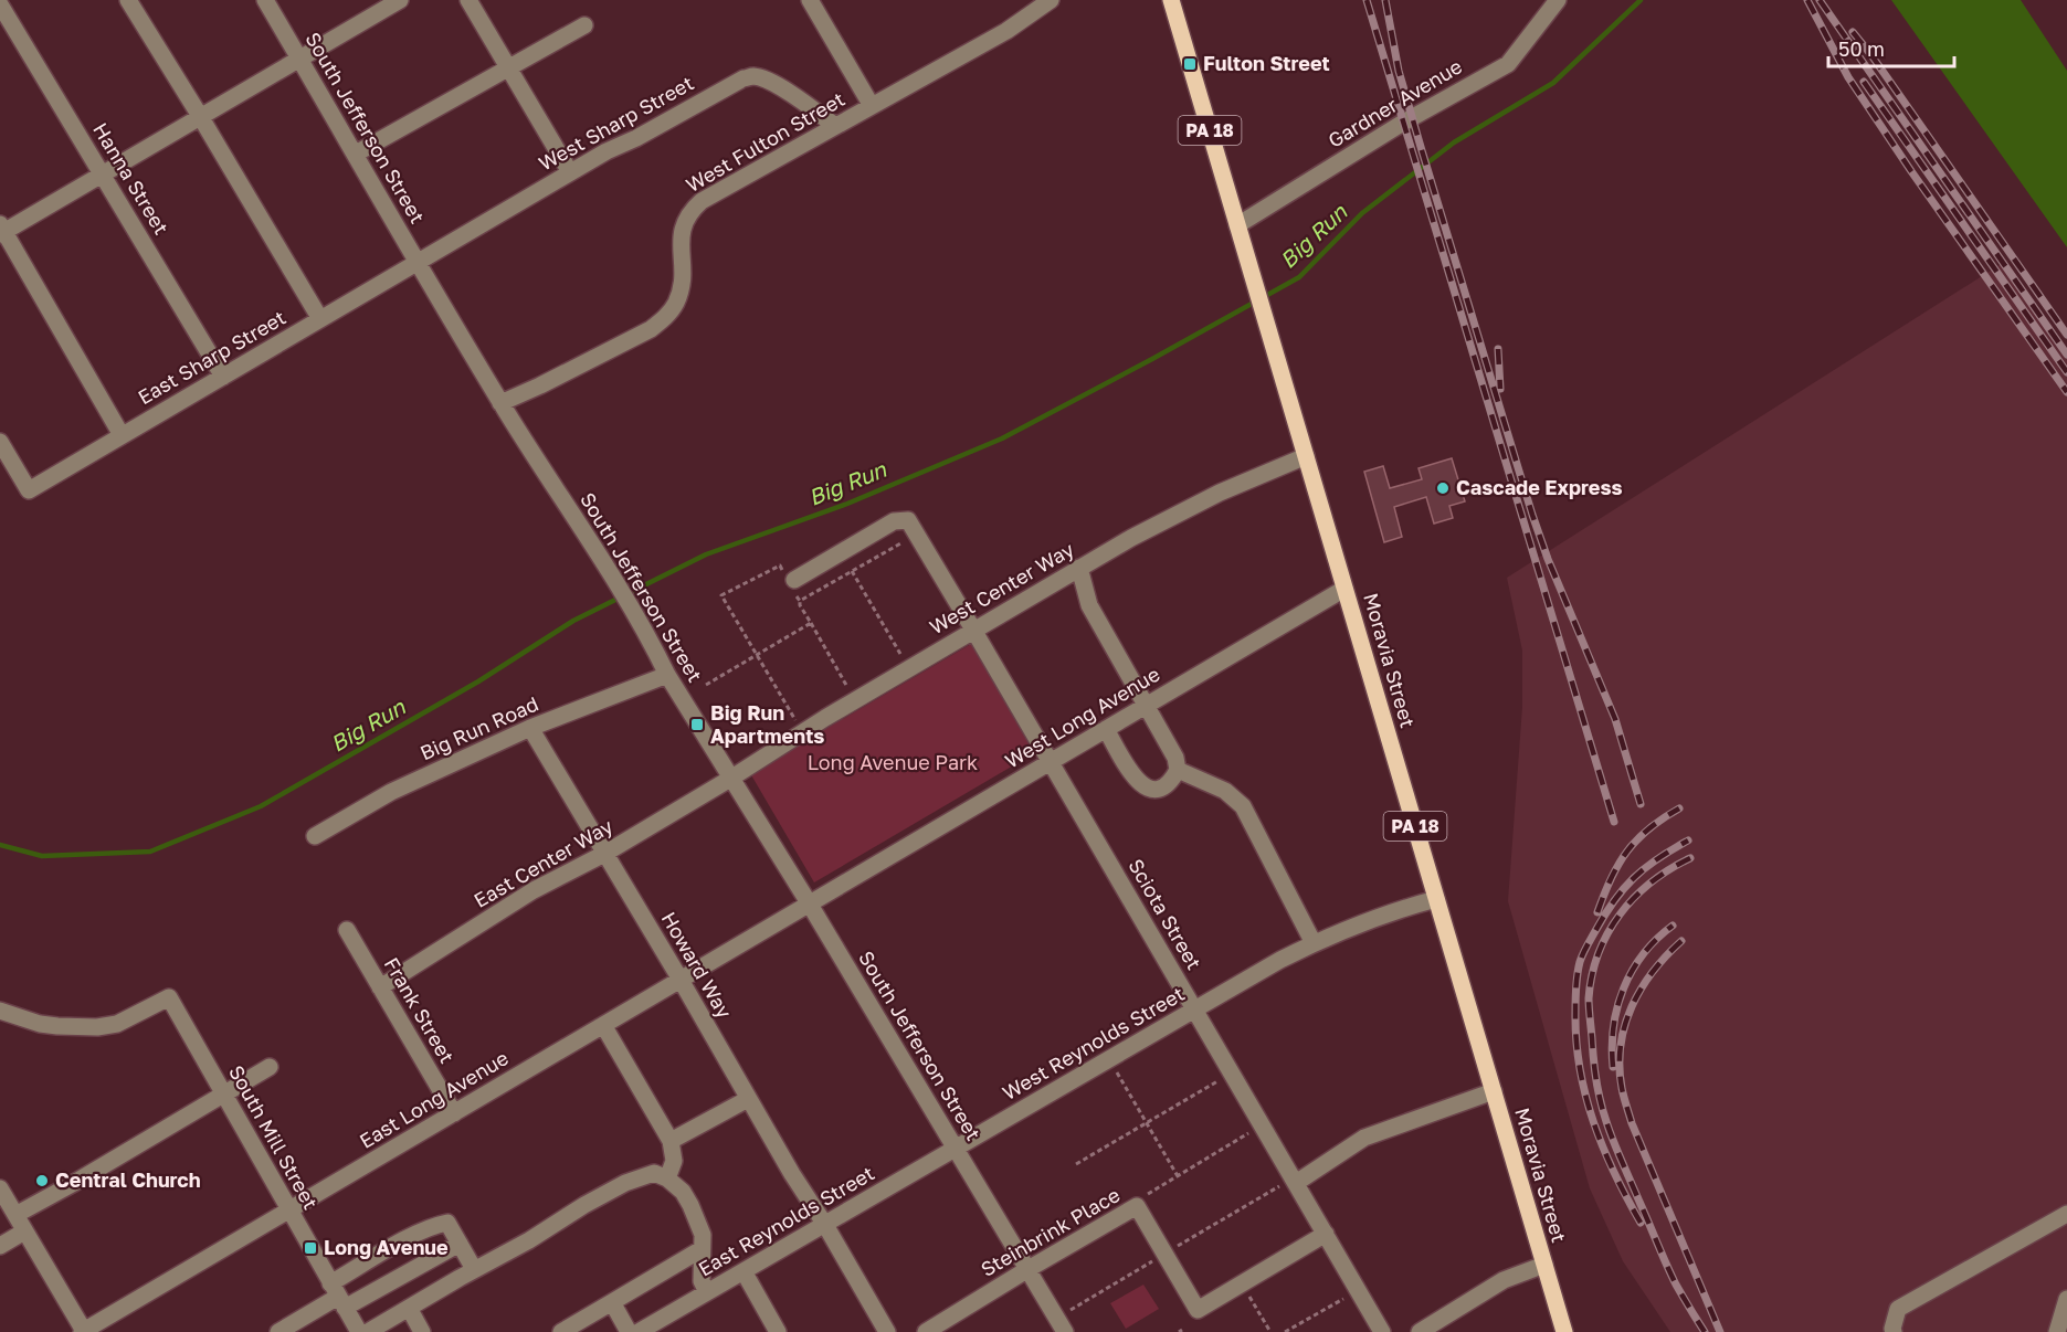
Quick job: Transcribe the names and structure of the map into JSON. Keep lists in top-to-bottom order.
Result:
{
  "streets": {
    "main road": ["PA 18", "Moravia Street"],
    "street": [
      "Gardner Avenue",
      "West Sharp Street",
      "South Jefferson Street",
      "West Fulton Street",
      "Hanna Street",
      "East Sharp Street",
      "West Center Way",
      "West Long Avenue",
      "Big Run Road",
      "East Center Way",
      "Sciota Street",
      "Howard Way",
      "Frank Street",
      "West Reynolds Street",
      "East Long Avenue",
      "South Mill Street",
      "East Reynolds Street",
      "Steinbrink Place"
    ]
  },
  "crossings": [
    ["Gardner Avenue", "Moravia Street"],
    ["West Sharp Street", "South Jefferson Street"],
    ["West Sharp Street", "West Fulton Street"],
    ["West Sharp Street", "East Sharp Street"],
    ["South Jefferson Street", "West Fulton Street"],
    ["South Jefferson Street", "East Sharp Street"],
    ["South Jefferson Street", "West Center Way"],
    ["South Jefferson Street", "West Long Avenue"],
    ["South Jefferson Street", "Big Run Road"],
    ["South Jefferson Street", "East Center Way"],
    ["South Jefferson Street", "West Reynolds Street"],
    ["South Jefferson Street", "East Long Avenue"],
    ["South Jefferson Street", "East Reynolds Street"],
    ["South Jefferson Street", "Steinbrink Place"],
    ["Hanna Street", "East Sharp Street"],
    ["West Center Way", "Moravia Street"],
    ["West Center Way", "East Center Way"],
    ["West Center Way", "Sciota Street"],
    ["Moravia Street", "West Long Avenue"],
    ["Moravia Street", "West Reynolds Street"],
    ["West Long Avenue", "Sciota Street"],
    ["West Long Avenue", "East Long Avenue"],
    ["Big Run Road", "Howard Way"],
    ["East Center Way", "Howard Way"],
    ["East Center Way", "Frank Street"],
    ["Sciota Street", "West Reynolds Street"],
    ["Sciota Street", "Steinbrink Place"],
    ["Howard Way", "East Long Avenue"],
    ["Howard Way", "East Reynolds Street"],
    ["Frank Street", "East Long Avenue"],
    ["West Reynolds Street", "East Reynolds Street"],
    ["East Long Avenue", "South Mill Street"]
  ],
  "water": ["Big Run"],
  "parks": ["Long Avenue Park"],
  "places": {
    "transit": ["Fulton Street", "Big Run Apartments", "Long Avenue"],
    "other": ["Cascade Express", "Central Church"]
  },
  "scale_bar": "50 m"
}
